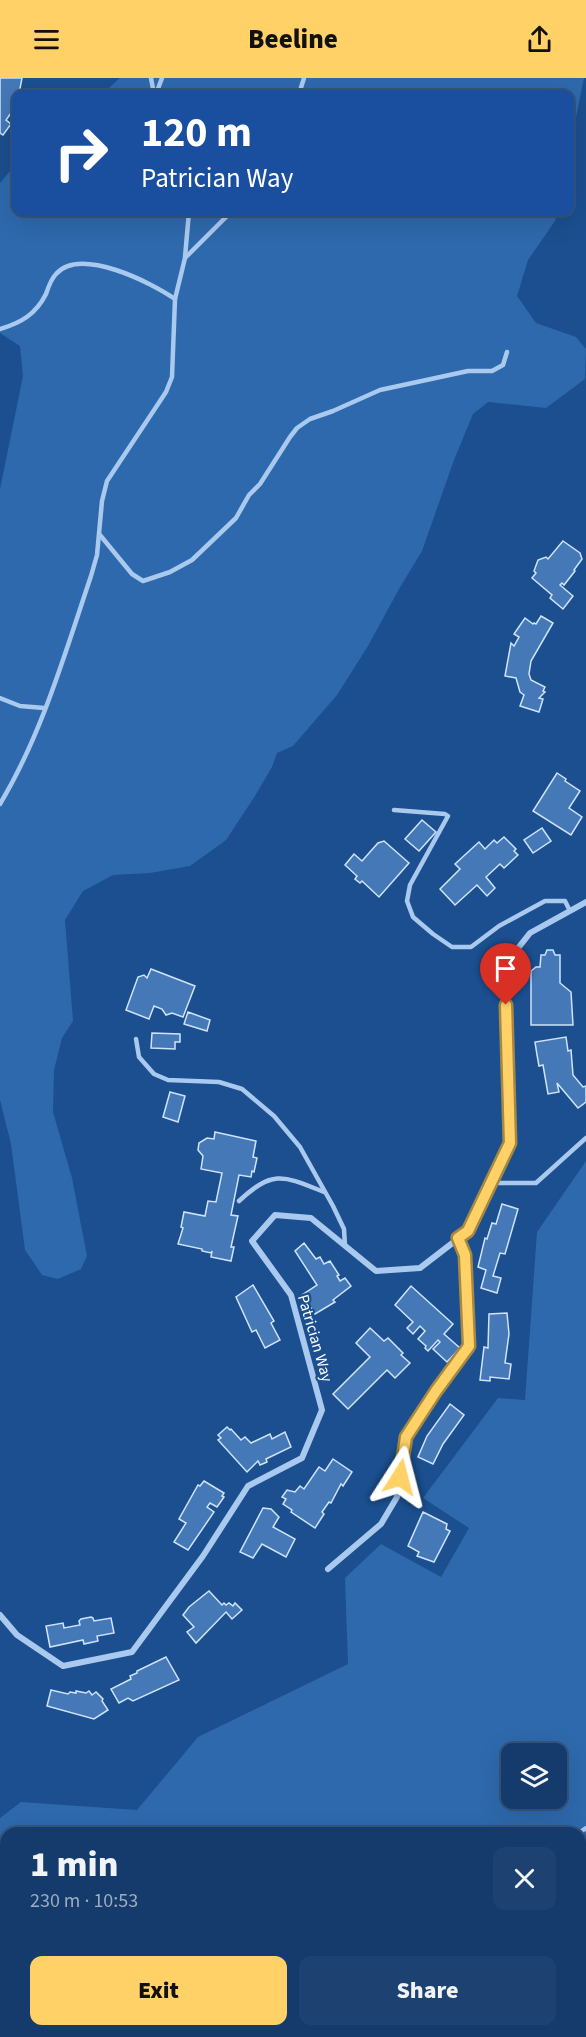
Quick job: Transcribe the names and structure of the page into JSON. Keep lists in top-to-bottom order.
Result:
{
  "streets": {
    "street": ["Patrician Way"]
  },
  "page": {
    "header": "Beeline",
    "turn": ["120 m", "Patrician Way"],
    "heading": ["1 min", "230 m · 10:53"],
    "buttons": ["Exit", "Share"]
  }
}
